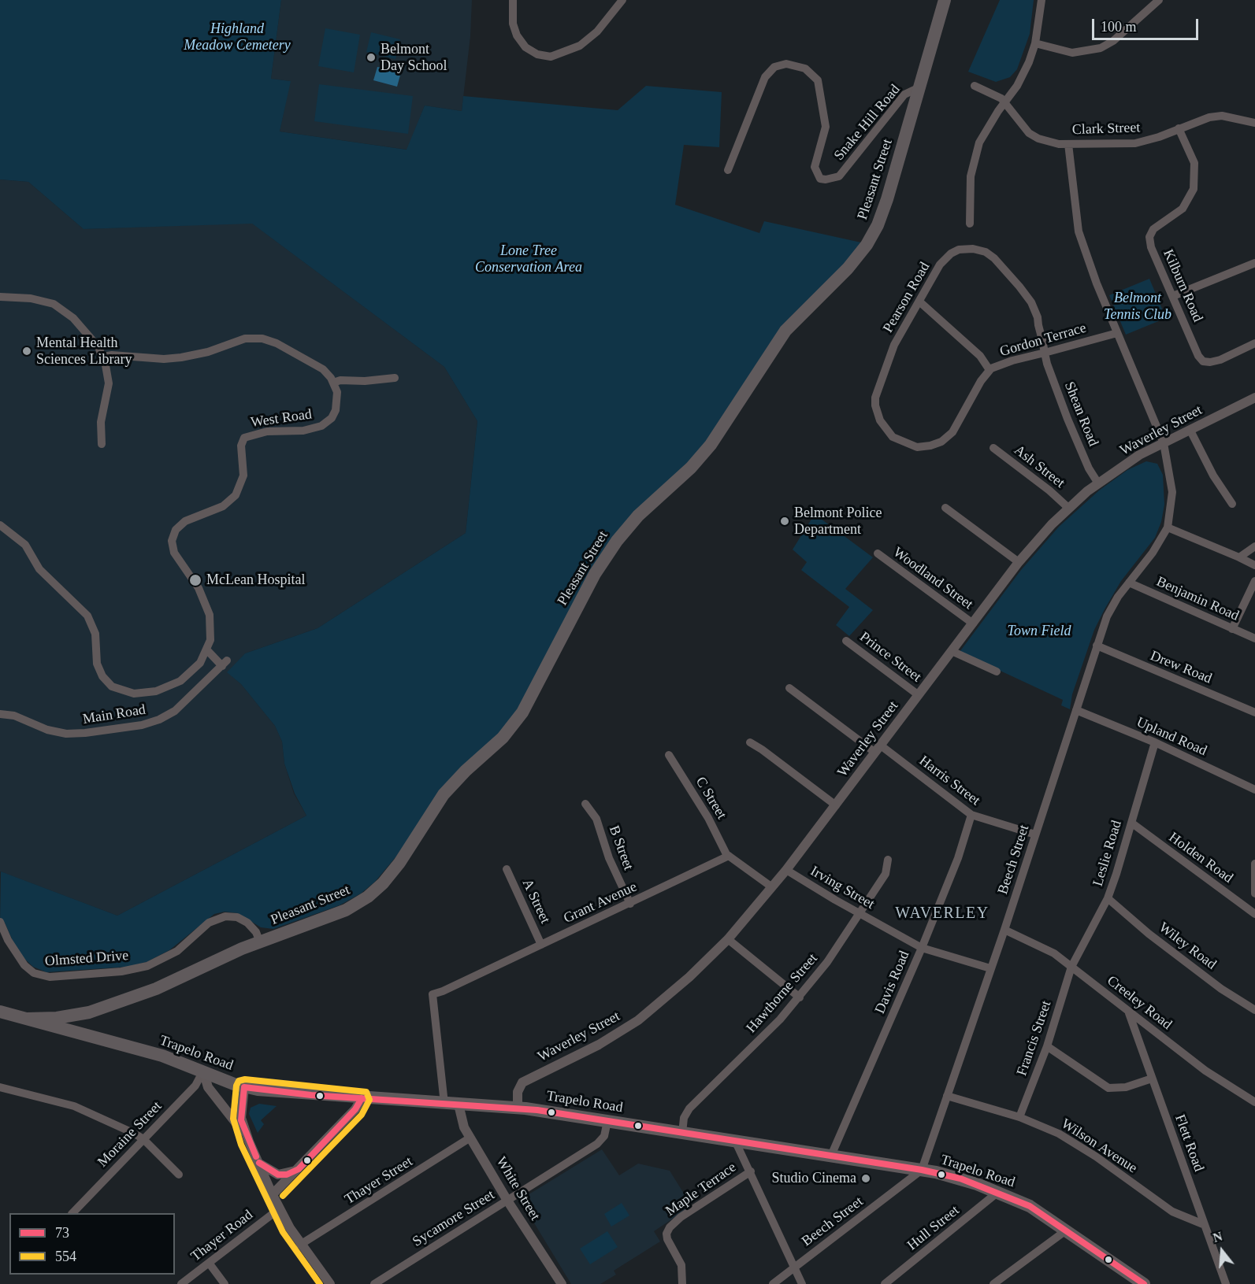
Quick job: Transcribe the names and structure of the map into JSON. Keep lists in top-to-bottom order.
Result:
{
  "streets": {
    "main road": ["Pleasant Street", "Trapelo Road"],
    "street": [
      "Snake Hill Road",
      "Clark Street",
      "Kilburn Road",
      "Pearson Road",
      "Gordon Terrace",
      "Shean Road",
      "West Road",
      "Waverley Street",
      "Ash Street",
      "Woodland Street",
      "Benjamin Road",
      "Prince Street",
      "Drew Road",
      "Main Road",
      "Upland Road",
      "Harris Street",
      "C Street",
      "B Street",
      "Leslie Road",
      "Holden Road",
      "Beech Street",
      "Irving Street",
      "A Street",
      "Grant Avenue",
      "Wiley Road",
      "Olmsted Drive",
      "Davis Road",
      "Hawthorne Street",
      "Creeley Road",
      "Francis Street",
      "Moraine Street",
      "Flett Road",
      "Wilson Avenue",
      "Thayer Street",
      "White Street",
      "Maple Terrace",
      "Sycamore Street",
      "Hull Street",
      "Thayer Road"
    ]
  },
  "crossings": [
    ["Snake Hill Road", "Pleasant Street"],
    ["Clark Street", "Kilburn Road"],
    ["Clark Street", "Beech Street"],
    ["Pleasant Street", "Olmsted Drive"],
    ["Pleasant Street", "Trapelo Road"],
    ["Pearson Road", "Gordon Terrace"],
    ["Pearson Road", "Shean Road"],
    ["Gordon Terrace", "Shean Road"],
    ["Gordon Terrace", "Beech Street"],
    ["Shean Road", "Waverley Street"],
    ["West Road", "Main Road"],
    ["Waverley Street", "Ash Street"],
    ["Waverley Street", "Woodland Street"],
    ["Waverley Street", "Prince Street"],
    ["Waverley Street", "Harris Street"],
    ["Waverley Street", "Beech Street"],
    ["Waverley Street", "Irving Street"],
    ["Waverley Street", "Trapelo Road"],
    ["Benjamin Road", "Beech Street"],
    ["Drew Road", "Beech Street"],
    ["Upland Road", "Leslie Road"],
    ["Upland Road", "Beech Street"],
    ["Harris Street", "Beech Street"],
    ["Harris Street", "Davis Road"],
    ["C Street", "Grant Avenue"],
    ["B Street", "Grant Avenue"],
    ["Leslie Road", "Holden Road"],
    ["Leslie Road", "Wiley Road"],
    ["Leslie Road", "Creeley Road"],
    ["Leslie Road", "Francis Street"],
    ["Beech Street", "Irving Street"],
    ["Beech Street", "Creeley Road"],
    ["Beech Street", "Trapelo Road"],
    ["Beech Street", "Wilson Avenue"],
    ["Irving Street", "Davis Road"],
    ["Irving Street", "Hawthorne Street"],
    ["A Street", "Grant Avenue"],
    ["Grant Avenue", "Trapelo Road"],
    ["Davis Road", "Trapelo Road"],
    ["Hawthorne Street", "Trapelo Road"],
    ["Creeley Road", "Francis Street"],
    ["Creeley Road", "Flett Road"],
    ["Francis Street", "Wilson Avenue"],
    ["Trapelo Road", "Moraine Street"],
    ["Trapelo Road", "White Street"],
    ["Trapelo Road", "Sycamore Street"],
    ["Trapelo Road", "Hull Street"],
    ["Flett Road", "Wilson Avenue"],
    ["Thayer Street", "White Street"],
    ["White Street", "Sycamore Street"]
  ],
  "districts": ["WAVERLEY"],
  "parks": [
    "Highland Meadow Cemetery",
    "Lone Tree Conservation Area",
    "Belmont Tennis Club",
    "Town Field"
  ],
  "places": [
    "Belmont Day School",
    "Mental Health Sciences Library",
    "Belmont Police Department",
    "McLean Hospital",
    "Studio Cinema"
  ],
  "lines": ["transit line 554", "transit line 73"],
  "legend": ["73", "554"],
  "scale_bar": "100 m",
  "north": "top"
}
